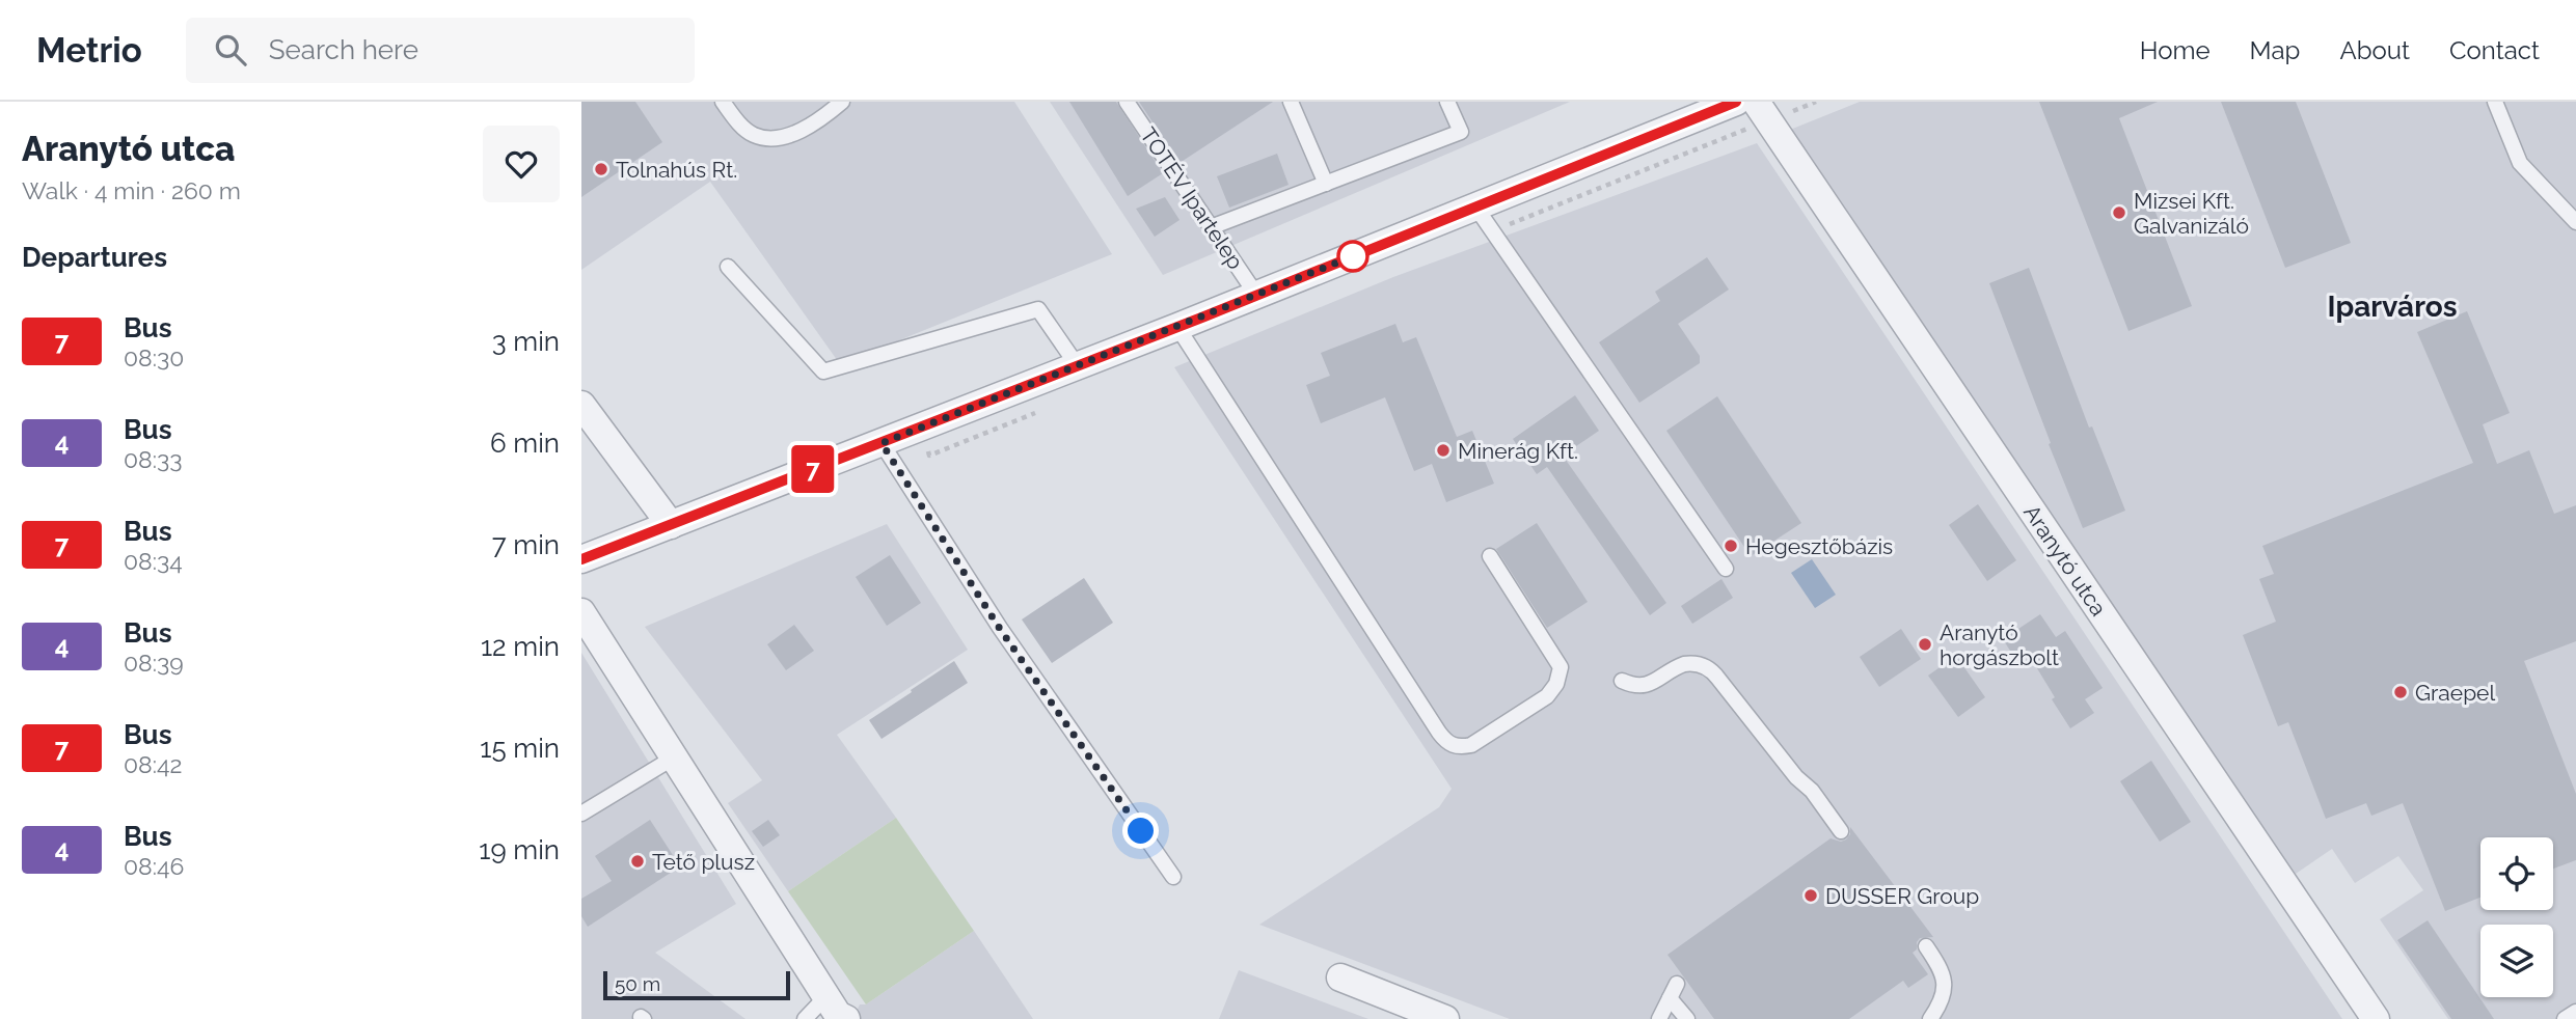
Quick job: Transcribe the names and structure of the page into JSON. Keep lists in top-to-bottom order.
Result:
{
  "streets": {
    "street": ["Aranytó utca"],
    "lane": ["TOTÉV Ipartelep"]
  },
  "districts": ["Iparváros"],
  "places": [
    "Tolnahús Rt.",
    "Mizsei Kft. Galvanizáló",
    "Minerág Kft.",
    "Hegesztőbázis",
    "Aranytó horgászbolt",
    "Graepel",
    "Tető plusz",
    "DUSSER Group"
  ],
  "lines": ["bus line 7"],
  "scale_bar": "50 m",
  "page": {
    "header": "Metrio",
    "search": "Search here",
    "nav": [
      "Home",
      "Map",
      "About",
      "Contact"
    ],
    "heading": [
      ["Aranytó utca", "Walk · 4 min · 260 m"],
      "Departures"
    ],
    "on_map": "7",
    "list": [
      {
        "mark": "7",
        "name": "Bus",
        "note": "08:30",
        "value": "3 min"
      },
      {
        "mark": "4",
        "name": "Bus",
        "note": "08:33",
        "value": "6 min"
      },
      {
        "mark": "7",
        "name": "Bus",
        "note": "08:34",
        "value": "7 min"
      },
      {
        "mark": "4",
        "name": "Bus",
        "note": "08:39",
        "value": "12 min"
      },
      {
        "mark": "7",
        "name": "Bus",
        "note": "08:42",
        "value": "15 min"
      },
      {
        "mark": "4",
        "name": "Bus",
        "note": "08:46",
        "value": "19 min"
      }
    ],
    "scale": "50 m"
  }
}
